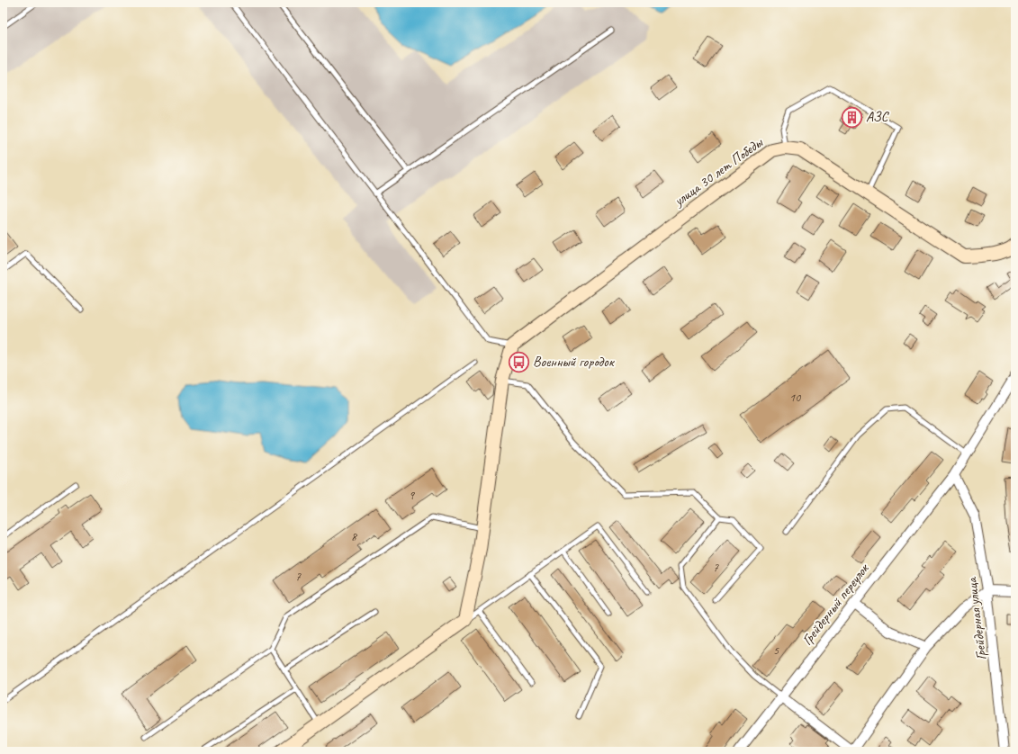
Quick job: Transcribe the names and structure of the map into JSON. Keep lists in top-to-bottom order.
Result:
{
  "streets": {
    "street": ["улица 30 лет Победы", "Грейдерный переулок", "Грейдерная улица"]
  },
  "crossings": [
    ["Грейдерный переулок", "Грейдерная улица"]
  ],
  "places": {
    "building": ["АЗС"],
    "bus stop": ["Военный городок"]
  },
  "house_numbers": [
    "10",
    "9",
    "8",
    "7",
    "7",
    "5"
  ]
}
